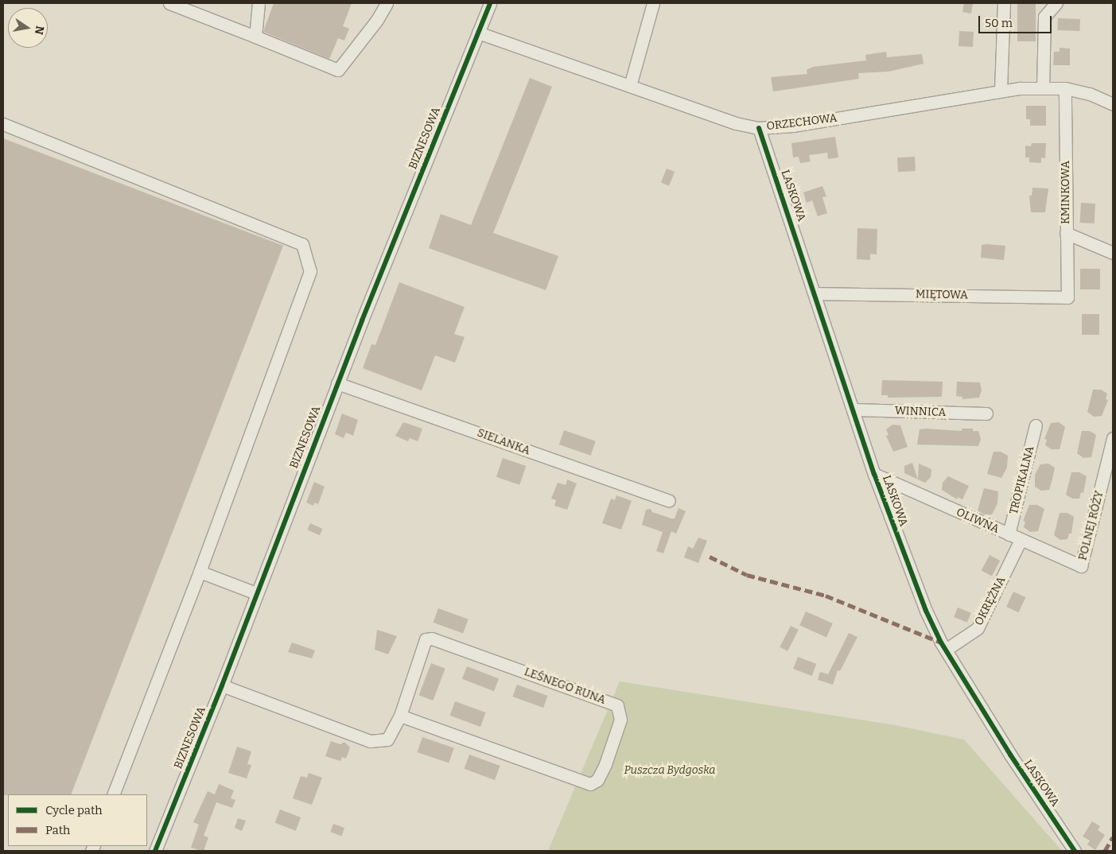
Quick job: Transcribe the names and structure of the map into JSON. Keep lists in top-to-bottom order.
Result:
{
  "streets": {
    "street": [
      "ORZECHOWA",
      "BIZNESOWA",
      "KMINKOWA",
      "LASKOWA",
      "MIĘTOWA",
      "WINNICA",
      "SIELANKA",
      "TROPIKALNA",
      "OLIWNA",
      "POLNEJ RÓŻY",
      "OKRĘŻNA",
      "LEŚNEGO RUNA"
    ]
  },
  "crossings": [
    ["ORZECHOWA", "BIZNESOWA"],
    ["ORZECHOWA", "KMINKOWA"],
    ["ORZECHOWA", "LASKOWA"],
    ["BIZNESOWA", "SIELANKA"],
    ["BIZNESOWA", "LEŚNEGO RUNA"],
    ["KMINKOWA", "MIĘTOWA"],
    ["LASKOWA", "MIĘTOWA"],
    ["LASKOWA", "WINNICA"],
    ["LASKOWA", "OLIWNA"],
    ["LASKOWA", "OKRĘŻNA"],
    ["TROPIKALNA", "OLIWNA"],
    ["OLIWNA", "POLNEJ RÓŻY"],
    ["OLIWNA", "OKRĘŻNA"]
  ],
  "parks": ["Puszcza Bydgoska"],
  "legend": ["Cycle path", "Path"],
  "scale_bar": "50 m",
  "north": "right"
}
